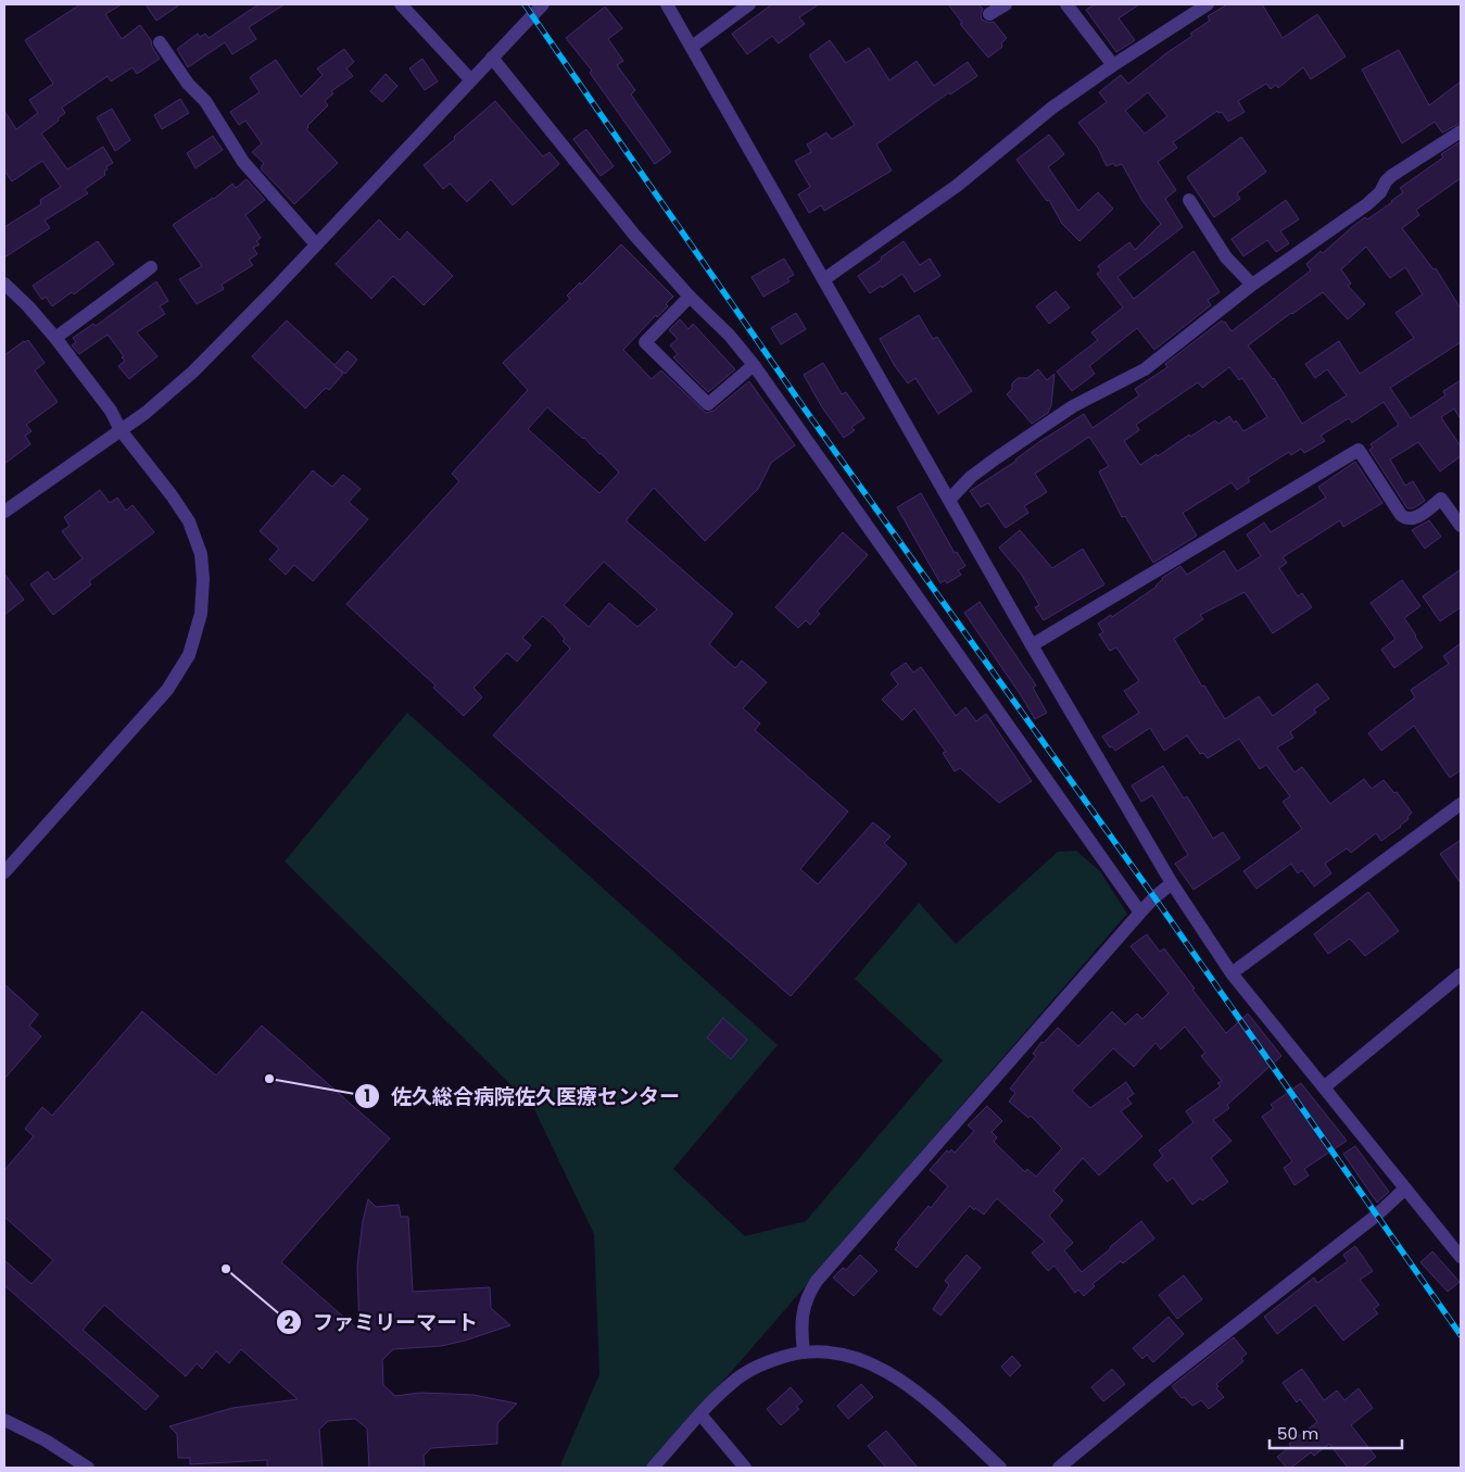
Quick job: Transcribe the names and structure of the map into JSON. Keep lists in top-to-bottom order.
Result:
{
  "places": ["佐久総合病院佐久医療センター", "ファミリーマート"],
  "scale_bar": "50 m"
}
